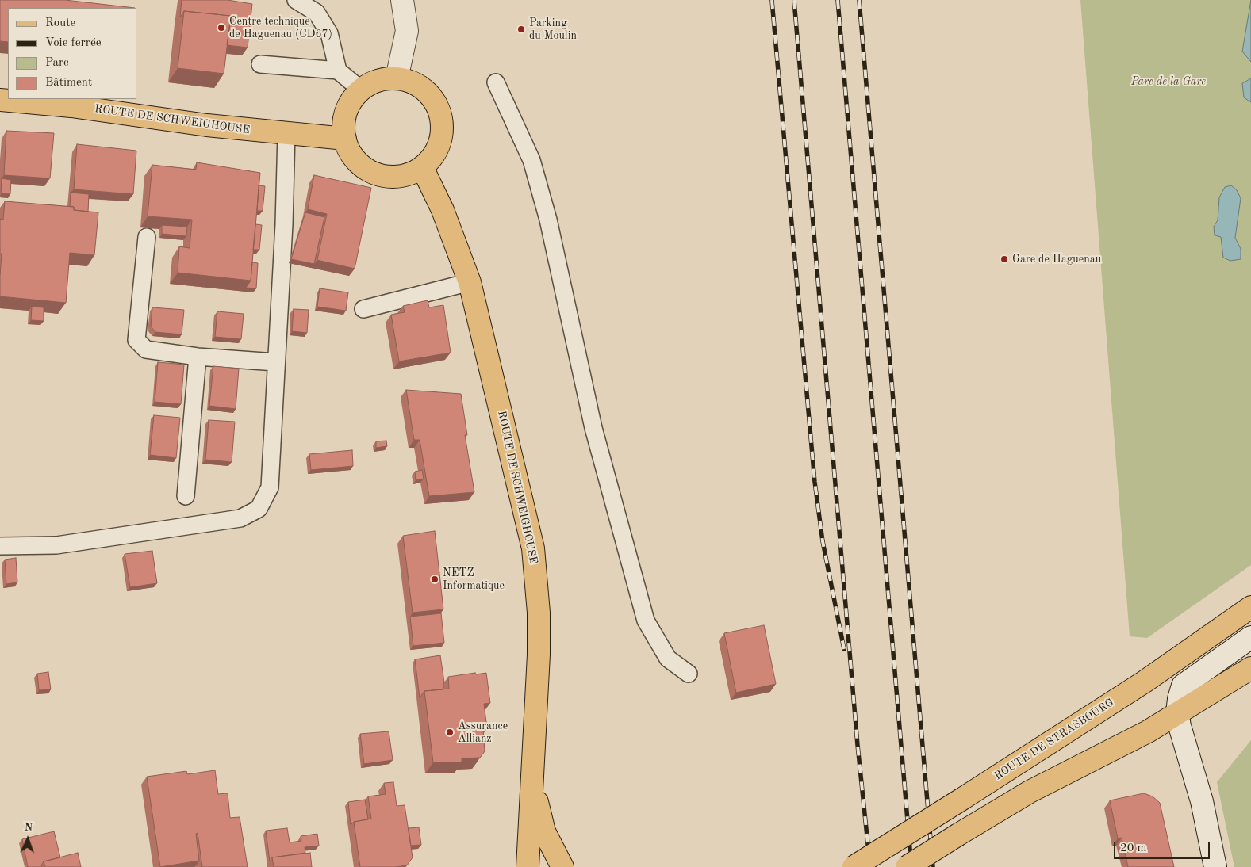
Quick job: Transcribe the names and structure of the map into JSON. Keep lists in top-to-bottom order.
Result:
{
  "streets": {
    "main road": ["ROUTE DE SCHWEIGHOUSE", "ROUTE DE STRASBOURG"]
  },
  "parks": ["Parc de la Gare"],
  "places": [
    "Centre technique de Haguenau (CD67)",
    "Parking du Moulin",
    "Gare de Haguenau",
    "NETZ Informatique",
    "Assurance Allianz"
  ],
  "legend": [
    "Route",
    "Voie ferrée",
    "Parc",
    "Bâtiment"
  ],
  "scale_bar": "20 m",
  "north": "top"
}
